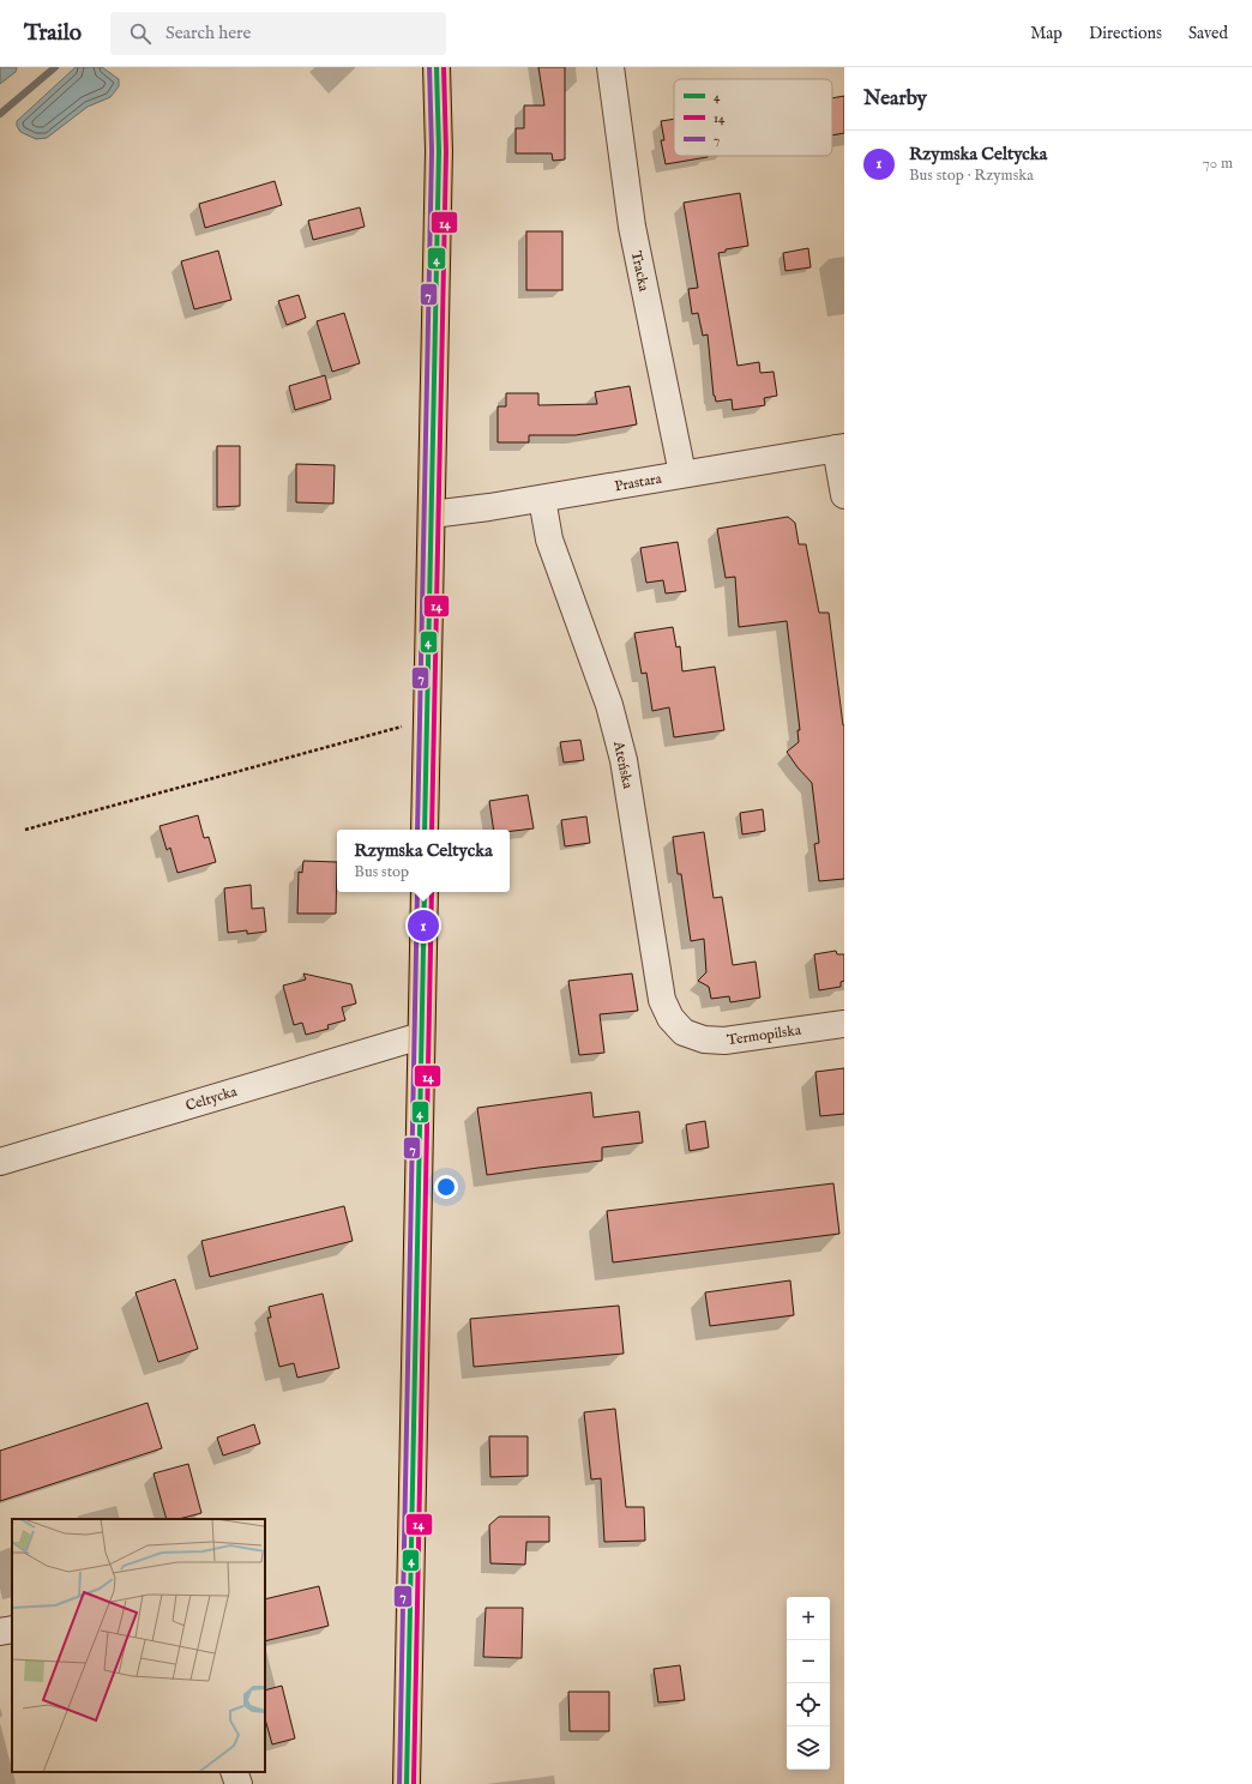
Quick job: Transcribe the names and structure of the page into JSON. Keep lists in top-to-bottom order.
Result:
{
  "streets": {
    "street": [
      "Tracka",
      "Prastara",
      "Ateńska",
      "Termopilska",
      "Celtycka"
    ]
  },
  "crossings": [
    ["Tracka", "Prastara"],
    ["Prastara", "Ateńska"],
    ["Ateńska", "Termopilska"]
  ],
  "lines": ["transit line 4", "transit line 14", "transit line 7"],
  "legend": ["4", "14", "7"],
  "page": {
    "header": "Trailo",
    "search": "Search here",
    "nav": ["Map", "Directions", "Saved"],
    "heading": "Nearby",
    "list": [
      {
        "mark": "1",
        "name": "Rzymska Celtycka",
        "note": "Bus stop · Rzymska",
        "value": "70 m"
      }
    ],
    "popup": ["Rzymska Celtycka", "Bus stop"],
    "pins": "1",
    "map_buttons": ["+", "−"]
  }
}
